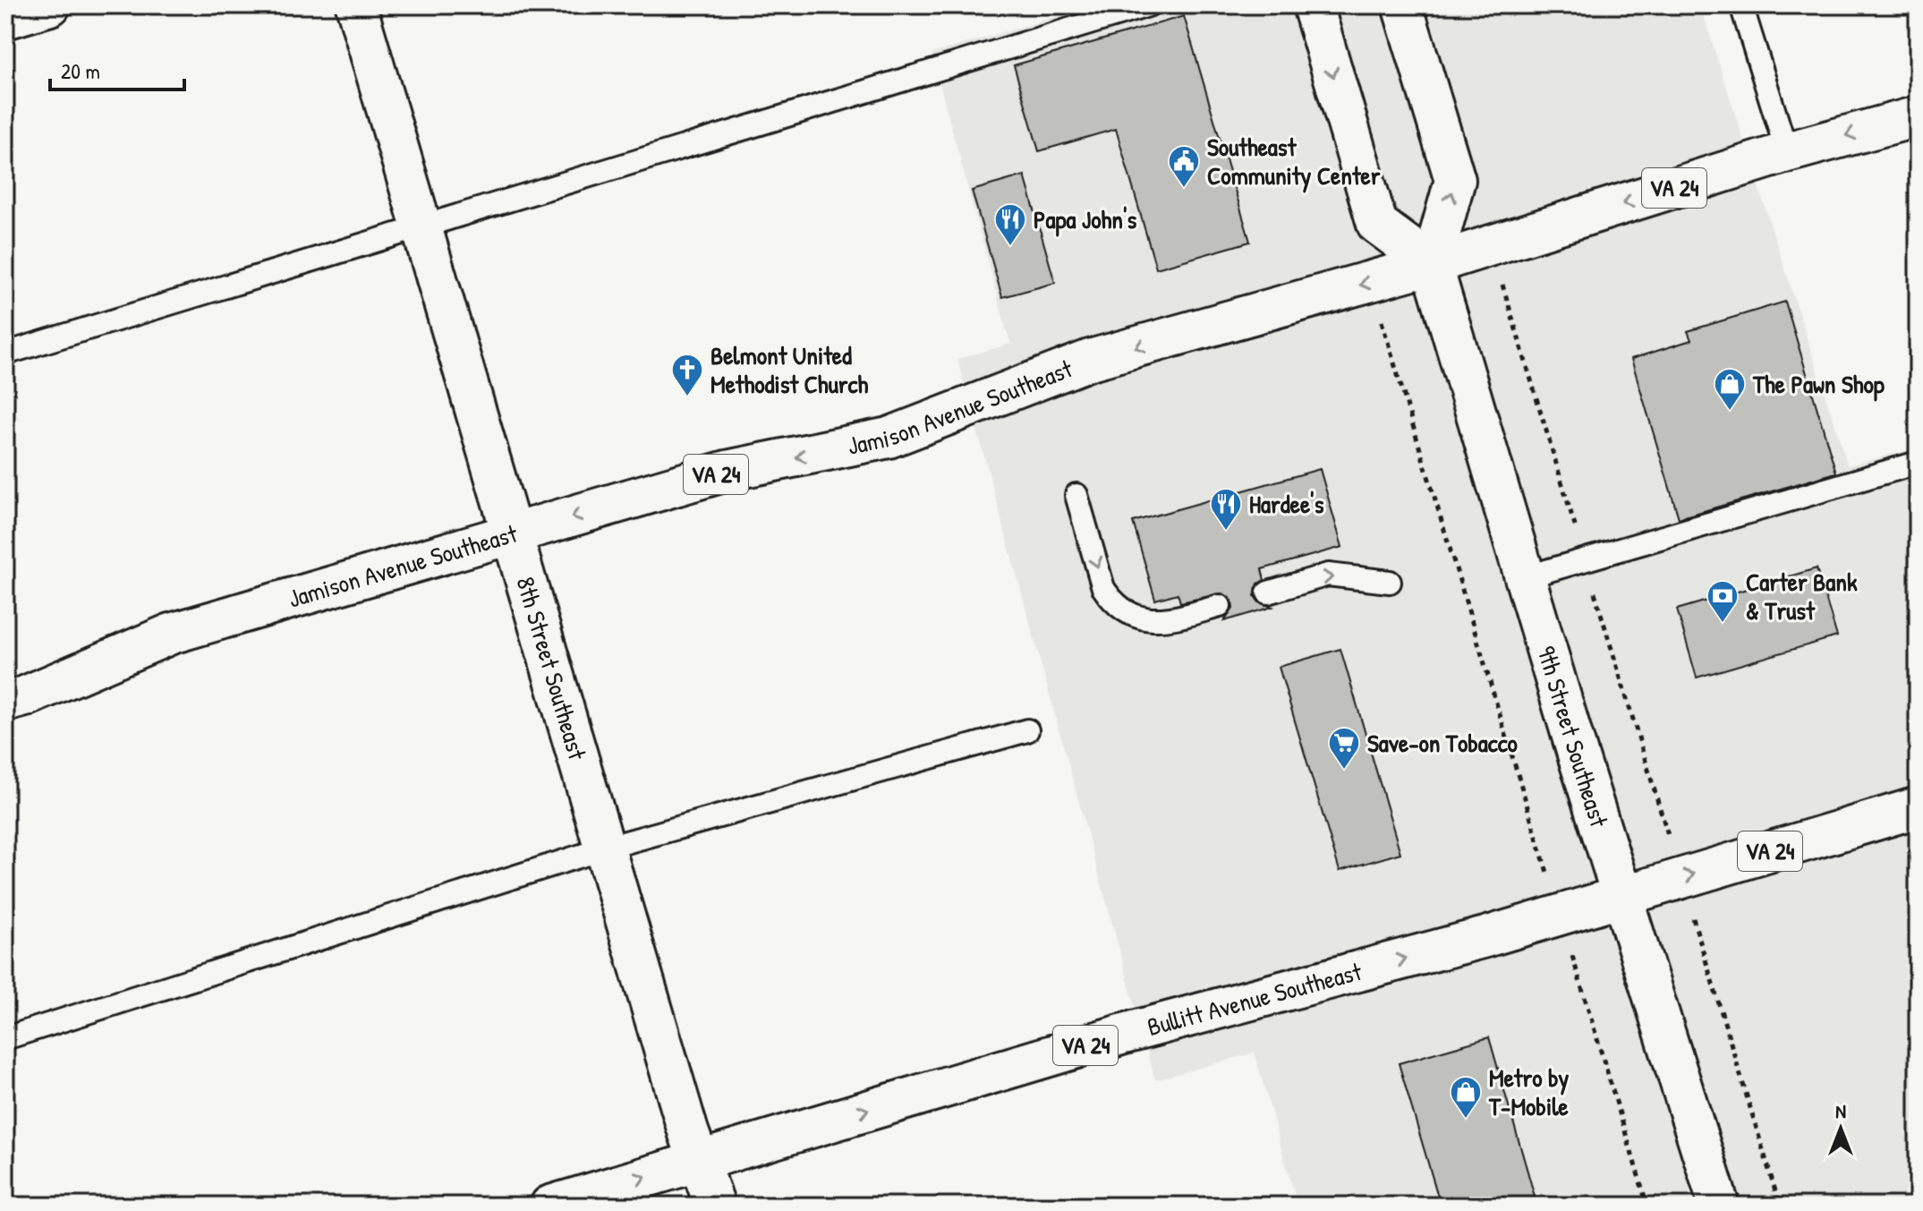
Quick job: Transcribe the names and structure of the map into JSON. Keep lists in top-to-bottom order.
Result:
{
  "streets": {
    "main road": [
      "VA 24",
      "Jamison Avenue Southeast",
      "8th Street Southeast",
      "9th Street Southeast",
      "Bullitt Avenue Southeast"
    ]
  },
  "crossings": [
    ["Jamison Avenue Southeast", "8th Street Southeast"],
    ["Jamison Avenue Southeast", "9th Street Southeast"],
    ["8th Street Southeast", "Bullitt Avenue Southeast"],
    ["9th Street Southeast", "Bullitt Avenue Southeast"]
  ],
  "one_way": ["Jamison Avenue Southeast", "Bullitt Avenue Southeast"],
  "places": {
    "public building": ["Southeast Community Center"],
    "restaurant": ["Papa John's", "Hardee's"],
    "church": ["Belmont United Methodist Church"],
    "shop": ["The Pawn Shop", "Metro by T-Mobile"],
    "bank": ["Carter Bank & Trust"],
    "supermarket": ["Save-on Tobacco"]
  },
  "scale_bar": "20 m",
  "north": "top"
}
